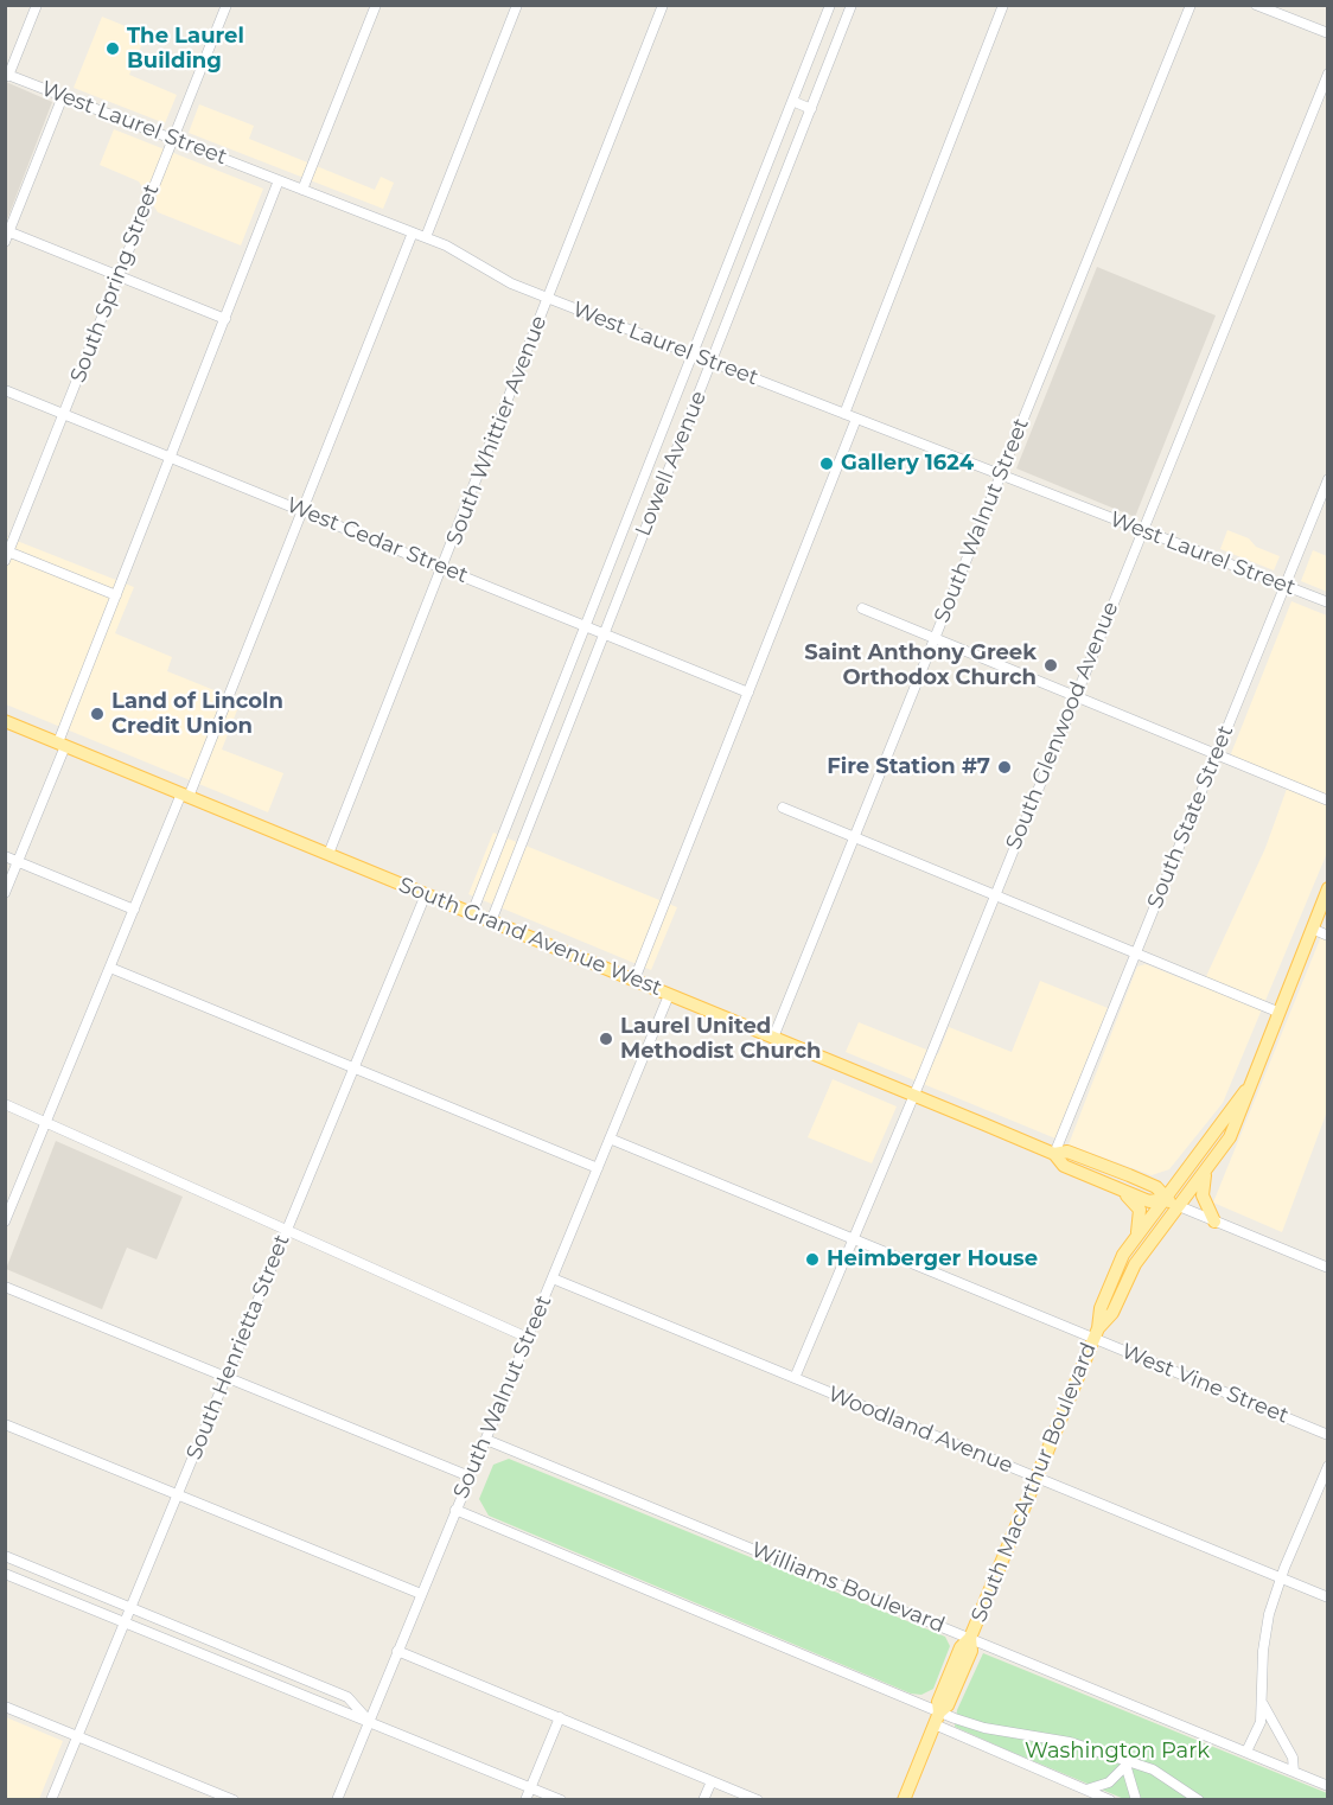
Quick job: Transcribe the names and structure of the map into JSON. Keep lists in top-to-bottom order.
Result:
{
  "streets": {
    "main road": ["South Grand Avenue West", "South MacArthur Boulevard"],
    "street": [
      "West Laurel Street",
      "South Spring Street",
      "South Whittier Avenue",
      "Lowell Avenue",
      "South Walnut Street",
      "West Cedar Street",
      "South Glenwood Avenue",
      "South State Street",
      "South Henrietta Street",
      "West Vine Street",
      "Woodland Avenue",
      "Williams Boulevard"
    ]
  },
  "crossings": [
    ["West Laurel Street", "South Spring Street"],
    ["West Laurel Street", "South Whittier Avenue"],
    ["West Laurel Street", "Lowell Avenue"],
    ["West Laurel Street", "South Walnut Street"],
    ["West Laurel Street", "South Glenwood Avenue"],
    ["West Laurel Street", "South State Street"],
    ["South Spring Street", "West Cedar Street"],
    ["South Whittier Avenue", "West Cedar Street"],
    ["South Whittier Avenue", "South Grand Avenue West"],
    ["Lowell Avenue", "West Cedar Street"],
    ["Lowell Avenue", "South Grand Avenue West"],
    ["South Walnut Street", "South Grand Avenue West"],
    ["South Walnut Street", "West Vine Street"],
    ["South Walnut Street", "Woodland Avenue"],
    ["South Walnut Street", "Williams Boulevard"],
    ["South Glenwood Avenue", "South Grand Avenue West"],
    ["South Glenwood Avenue", "West Vine Street"],
    ["South Glenwood Avenue", "Woodland Avenue"],
    ["South State Street", "South Grand Avenue West"],
    ["South Grand Avenue West", "South Henrietta Street"],
    ["South Grand Avenue West", "South MacArthur Boulevard"],
    ["West Vine Street", "South MacArthur Boulevard"],
    ["Woodland Avenue", "South MacArthur Boulevard"],
    ["South MacArthur Boulevard", "Williams Boulevard"]
  ],
  "parks": ["Washington Park"],
  "places": [
    "The Laurel Building",
    "Gallery 1624",
    "Saint Anthony Greek Orthodox Church",
    "Land of Lincoln Credit Union",
    "Fire Station #7",
    "Laurel United Methodist Church",
    "Heimberger House"
  ]
}
